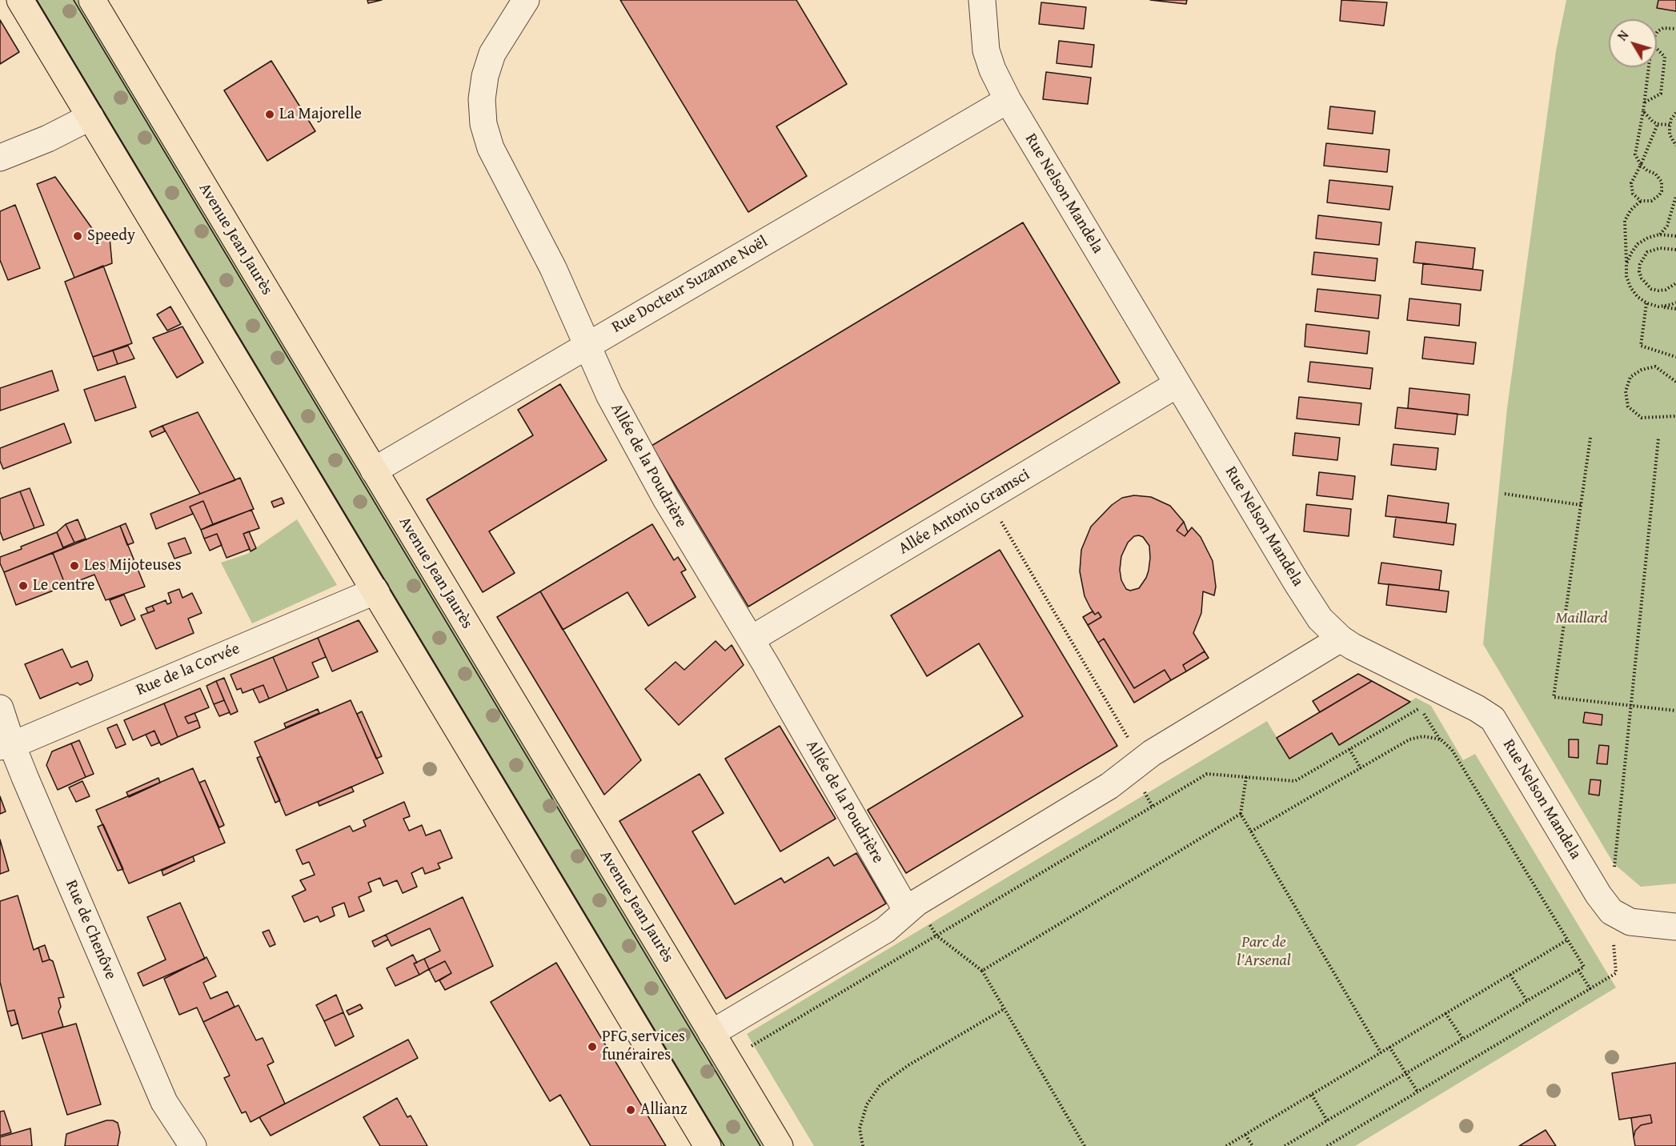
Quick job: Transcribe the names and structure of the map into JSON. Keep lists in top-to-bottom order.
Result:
{
  "streets": {
    "main road": ["Avenue Jean Jaurès"],
    "street": [
      "Rue Nelson Mandela",
      "Rue Docteur Suzanne Noël",
      "Allée de la Poudrière",
      "Allée Antonio Gramsci",
      "Rue de la Corvée",
      "Rue de Chenôve"
    ]
  },
  "crossings": [
    ["Rue Nelson Mandela", "Rue Docteur Suzanne Noël"],
    ["Rue Nelson Mandela", "Allée Antonio Gramsci"],
    ["Avenue Jean Jaurès", "Rue Docteur Suzanne Noël"],
    ["Rue Docteur Suzanne Noël", "Allée de la Poudrière"],
    ["Allée de la Poudrière", "Allée Antonio Gramsci"],
    ["Rue de la Corvée", "Rue de Chenôve"]
  ],
  "parks": ["Maillard", "Parc de l'Arsenal"],
  "places": [
    "La Majorelle",
    "Speedy",
    "Les Mijoteuses",
    "Le centre",
    "PFG services funéraires",
    "Allianz"
  ],
  "north": "top left"
}
